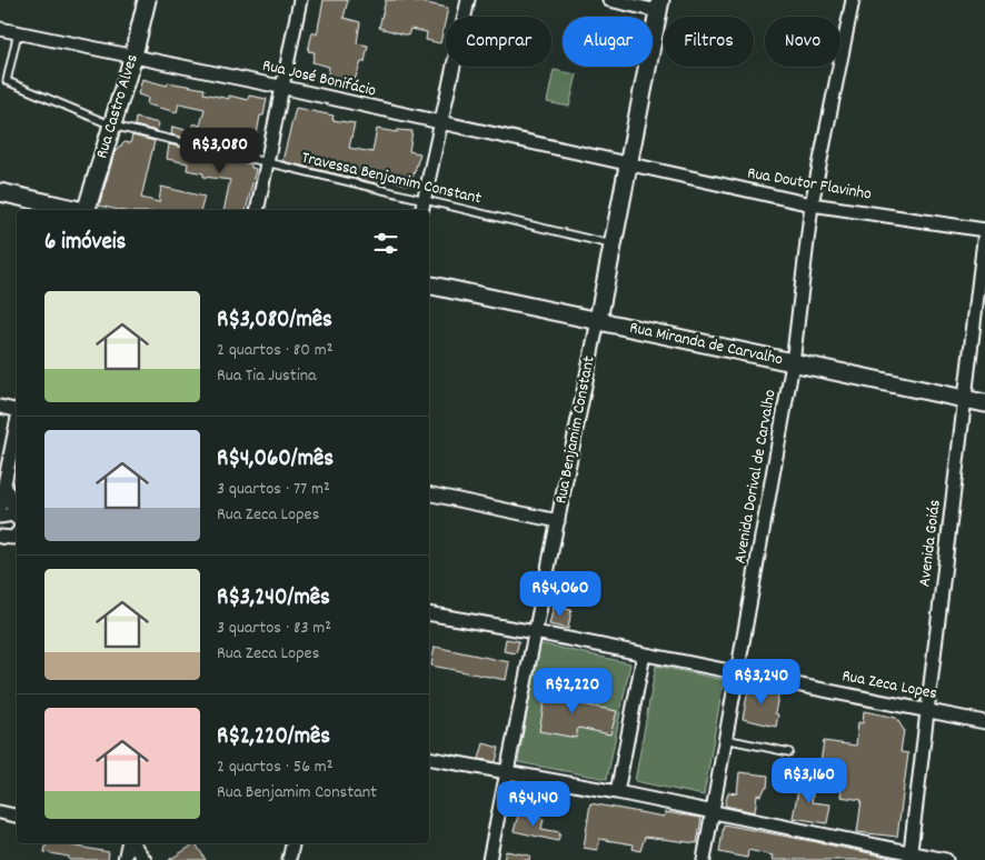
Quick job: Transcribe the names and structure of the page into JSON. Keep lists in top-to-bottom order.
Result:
{
  "streets": {
    "main road": ["Rua Castro Alves", "Rua Miranda de Carvalho", "Rua Benjamim Constant"],
    "street": [
      "Rua José Bonifácio",
      "Rua Doutor Flavinho",
      "Avenida Dorival de Carvalho",
      "Avenida Goiás",
      "Rua Zeca Lopes"
    ],
    "lane": ["Travessa Benjamim Constant"]
  },
  "crossings": [
    ["Rua José Bonifácio", "Rua Castro Alves"],
    ["Rua José Bonifácio", "Travessa Benjamim Constant"],
    ["Rua José Bonifácio", "Rua Doutor Flavinho"],
    ["Rua José Bonifácio", "Rua Benjamim Constant"],
    ["Rua Castro Alves", "Travessa Benjamim Constant"],
    ["Travessa Benjamim Constant", "Rua Benjamim Constant"],
    ["Rua Doutor Flavinho", "Rua Benjamim Constant"],
    ["Rua Doutor Flavinho", "Avenida Dorival de Carvalho"],
    ["Rua Doutor Flavinho", "Avenida Goiás"],
    ["Rua Miranda de Carvalho", "Rua Benjamim Constant"],
    ["Rua Miranda de Carvalho", "Avenida Dorival de Carvalho"],
    ["Rua Miranda de Carvalho", "Avenida Goiás"],
    ["Rua Benjamim Constant", "Rua Zeca Lopes"],
    ["Avenida Dorival de Carvalho", "Rua Zeca Lopes"],
    ["Avenida Goiás", "Rua Zeca Lopes"]
  ],
  "page": {
    "chip": [
      "Comprar",
      "Alugar",
      "Filtros",
      "Novo"
    ],
    "price": [
      "R$3,080",
      "R$4,060",
      "R$3,240",
      "R$2,220",
      "R$3,160",
      "R$4,140"
    ],
    "heading": "6 imóveis",
    "list": [
      {
        "name": "R$3,080/mês",
        "note": "2 quartos · 80 m² · Rua Tia Justina"
      },
      {
        "name": "R$4,060/mês",
        "note": "3 quartos · 77 m² · Rua Zeca Lopes"
      },
      {
        "name": "R$3,240/mês",
        "note": "3 quartos · 83 m² · Rua Zeca Lopes"
      },
      {
        "name": "R$2,220/mês",
        "note": "2 quartos · 56 m² · Rua Benjamim Constant"
      }
    ]
  }
}
